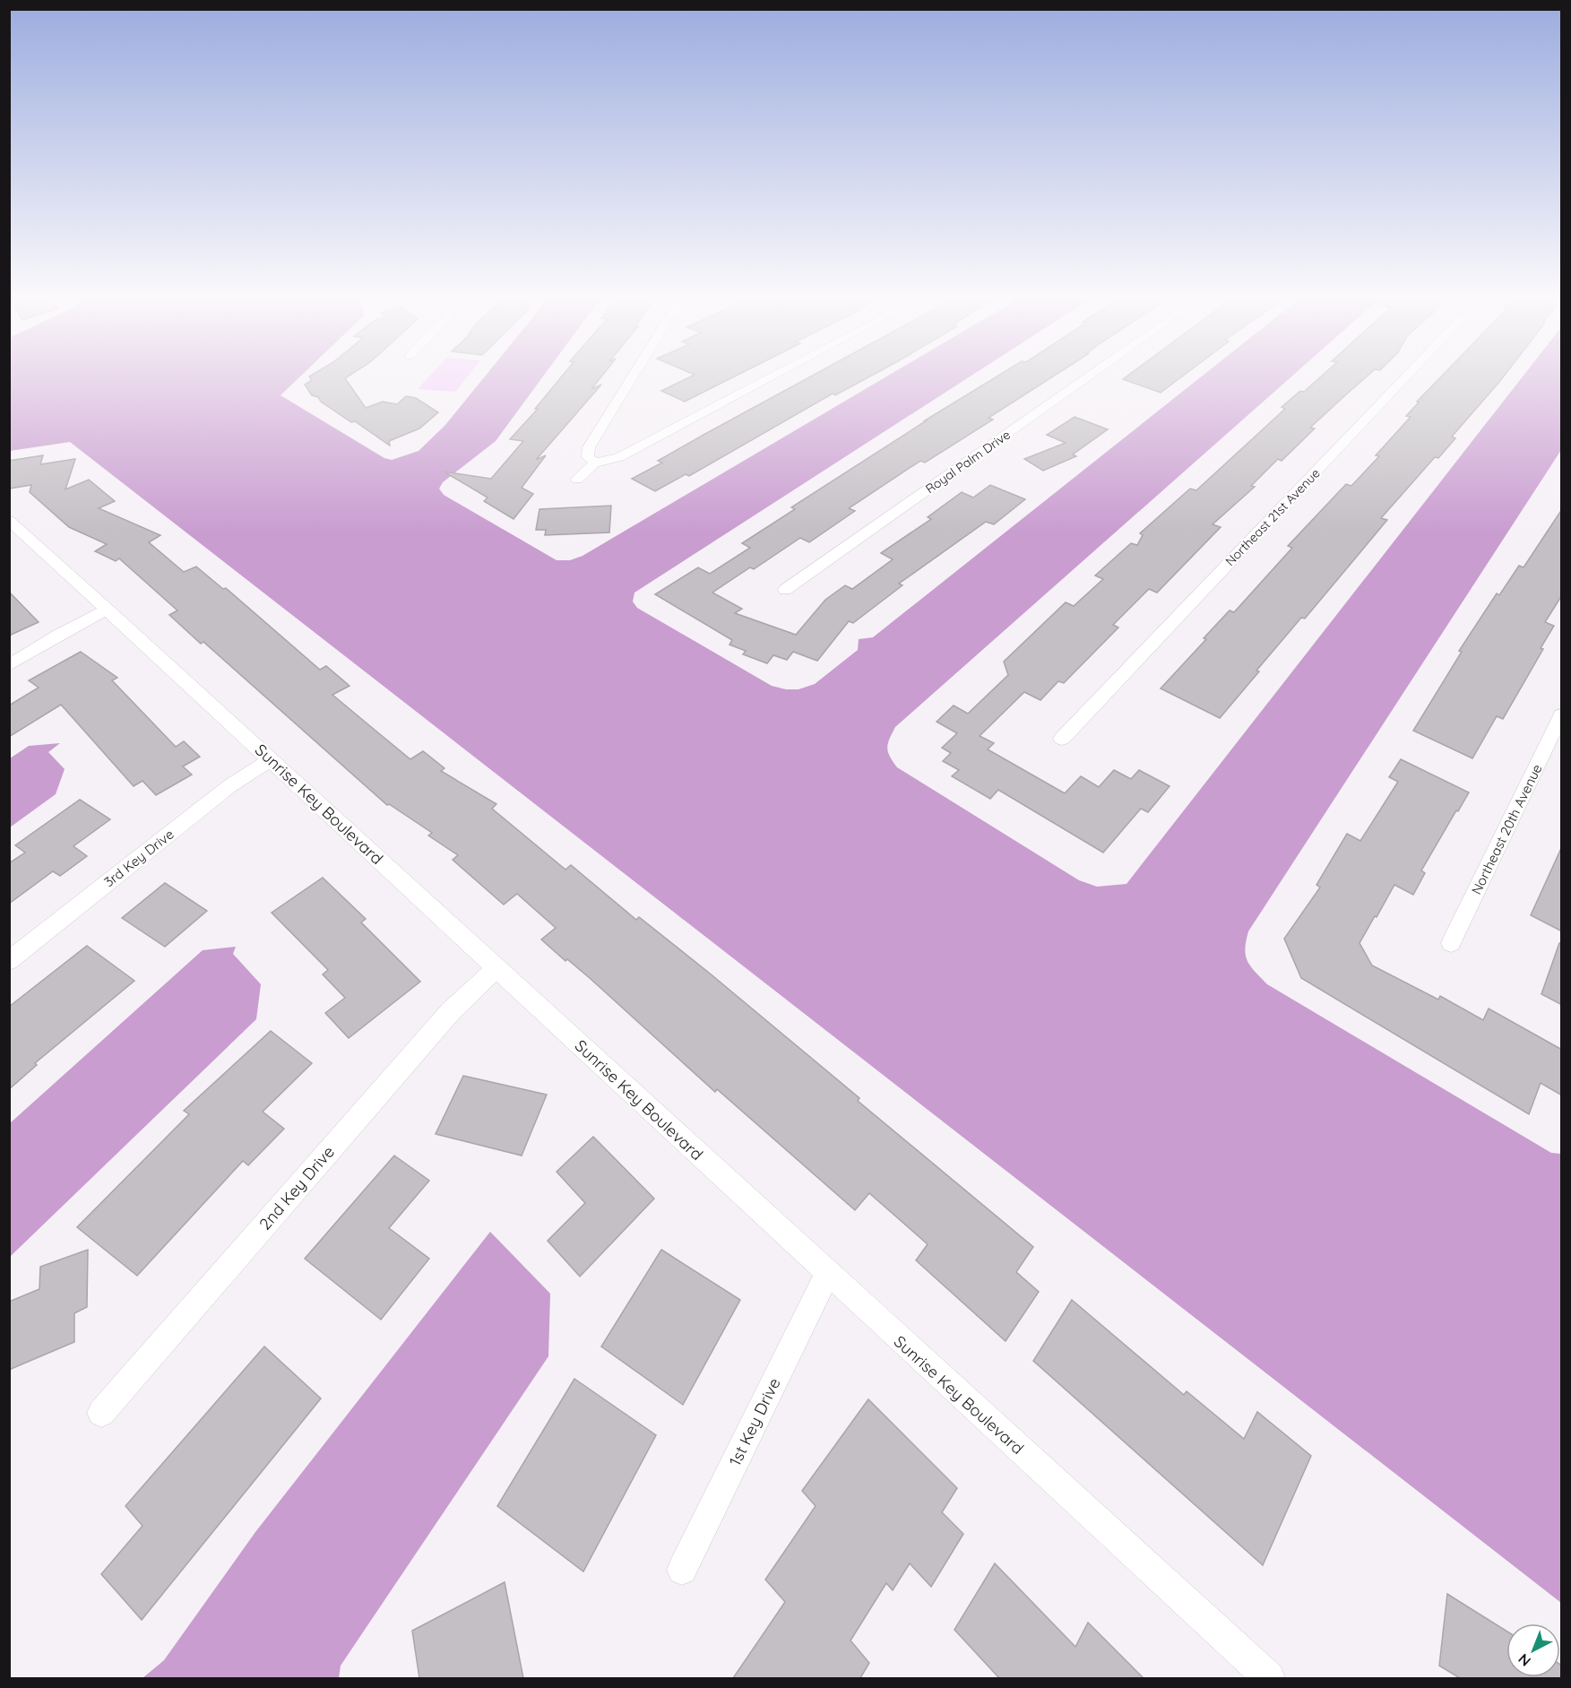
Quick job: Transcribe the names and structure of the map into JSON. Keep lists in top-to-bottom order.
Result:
{
  "streets": {
    "street": [
      "Royal Palm Drive",
      "Northeast 21st Avenue",
      "Sunrise Key Boulevard",
      "Northeast 20th Avenue",
      "3rd Key Drive",
      "2nd Key Drive",
      "1st Key Drive"
    ]
  },
  "crossings": [
    ["Sunrise Key Boulevard", "3rd Key Drive"],
    ["Sunrise Key Boulevard", "2nd Key Drive"],
    ["Sunrise Key Boulevard", "1st Key Drive"]
  ],
  "north": "bottom left"
}
